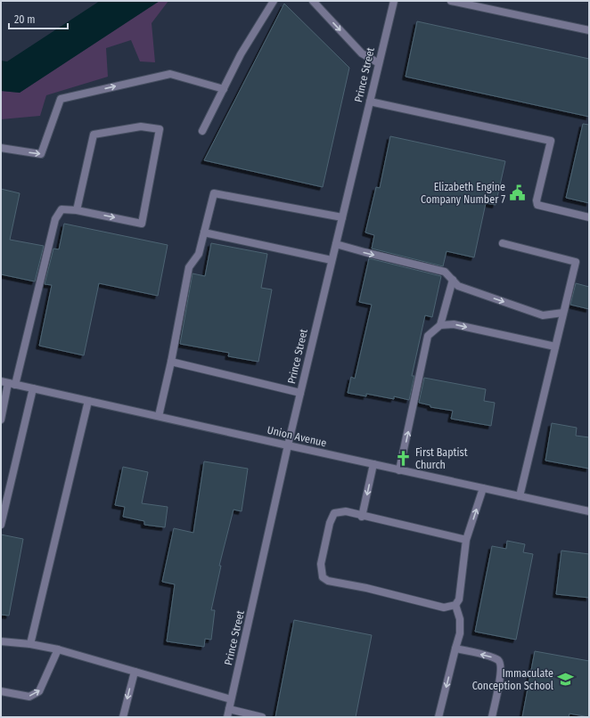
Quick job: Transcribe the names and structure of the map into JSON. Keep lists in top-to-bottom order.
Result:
{
  "streets": {
    "street": ["Prince Street", "Union Avenue"]
  },
  "crossings": [
    ["Prince Street", "Union Avenue"]
  ],
  "places": {
    "public building": ["Elizabeth Engine Company Number 7"],
    "church": ["First Baptist Church"],
    "school or university": ["Immaculate Conception School"]
  },
  "scale_bar": "20 m"
}
